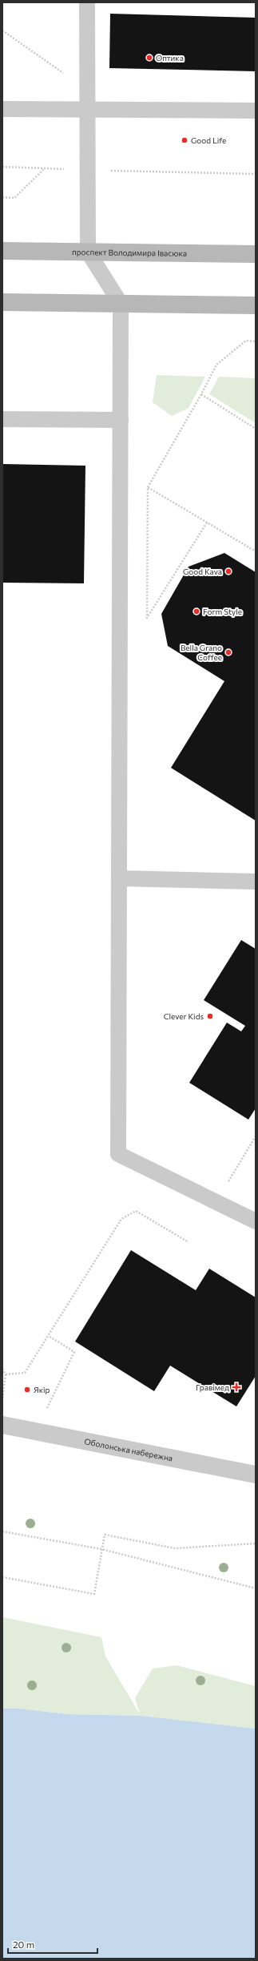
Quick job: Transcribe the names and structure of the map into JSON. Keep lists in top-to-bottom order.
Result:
{
  "streets": {
    "main road": ["проспект Володимира Івасюка"],
    "street": ["Оболонська набережна"]
  },
  "places": {
    "other": [
      "Оптика",
      "Good Life",
      "Good Kava",
      "Form Style",
      "Bella Grano Coffee",
      "Clever Kids",
      "Якір"
    ],
    "health": ["Гравімед"]
  },
  "scale_bar": "20 m"
}
